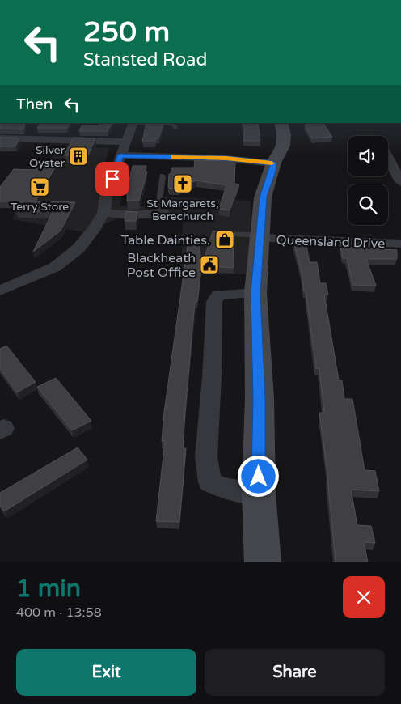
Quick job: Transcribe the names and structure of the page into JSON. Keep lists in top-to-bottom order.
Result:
{
  "streets": {
    "street": ["Queensland Drive"]
  },
  "places": {
    "building": ["Silver Oyster"],
    "church": ["St Margarets, Berechurch"],
    "supermarket": ["Terry Store"],
    "shop": ["Table Dainties."],
    "public building": ["Blackheath Post Office"]
  },
  "page": {
    "turn": ["250 m", "Stansted Road"],
    "then": "Then",
    "heading": ["1 min", "400 m · 13:58"],
    "buttons": ["Exit", "Share"]
  }
}
